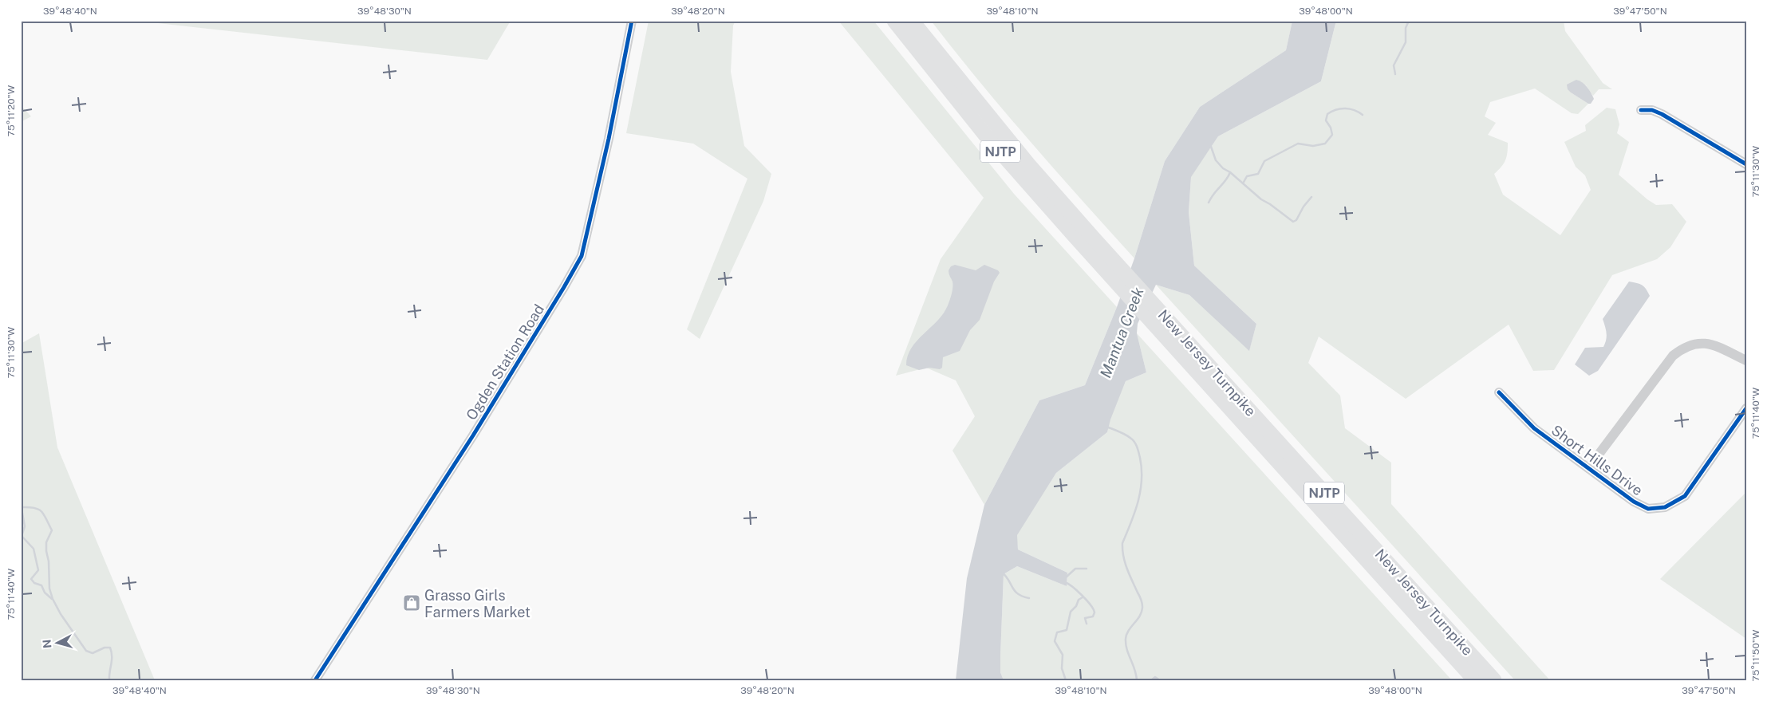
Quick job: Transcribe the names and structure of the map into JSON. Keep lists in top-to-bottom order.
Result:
{
  "streets": {
    "highway": ["NJTP", "New Jersey Turnpike"],
    "street": ["Ogden Station Road", "Short Hills Drive"]
  },
  "water": ["Mantua Creek"],
  "places": {
    "shop": ["Grasso Girls Farmers Market"]
  },
  "north": "left",
  "coordinates": [
    "39°48'40\"N",
    "39°48'30\"N",
    "39°48'20\"N",
    "39°48'10\"N",
    "39°48'00\"N",
    "39°47'50\"N",
    "75°11'20\"W",
    "75°11'30\"W",
    "75°11'40\"W",
    "75°11'50\"W"
  ]
}
